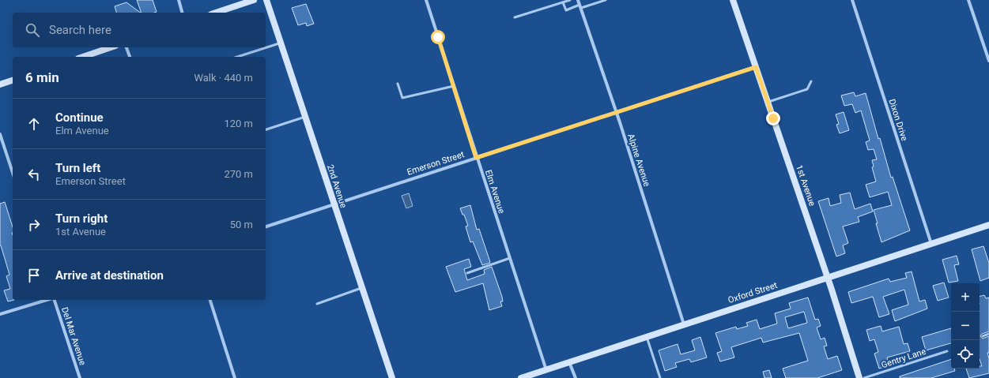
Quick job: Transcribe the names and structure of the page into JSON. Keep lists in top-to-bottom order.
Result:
{
  "streets": {
    "street": [
      "Dixon Drive",
      "Alpine Avenue",
      "Emerson Street",
      "1st Avenue",
      "2nd Avenue",
      "Elm Avenue",
      "Oxford Street",
      "Del Mar Avenue"
    ],
    "lane": ["Gentry Lane"]
  },
  "crossings": [
    ["Dixon Drive", "Oxford Street"],
    ["Alpine Avenue", "Emerson Street"],
    ["Alpine Avenue", "Oxford Street"],
    ["Emerson Street", "1st Avenue"],
    ["Emerson Street", "2nd Avenue"],
    ["Emerson Street", "Elm Avenue"],
    ["1st Avenue", "Oxford Street"],
    ["Elm Avenue", "Oxford Street"]
  ],
  "page": {
    "search": "Search here",
    "heading": ["6 min", "Walk · 440 m"],
    "list": [
      ["Continue", "Elm Avenue", "120 m"],
      ["Turn left", "Emerson Street", "270 m"],
      ["Turn right", "1st Avenue", "50 m"],
      "Arrive at destination"
    ],
    "map_buttons": ["+", "−"]
  }
}
